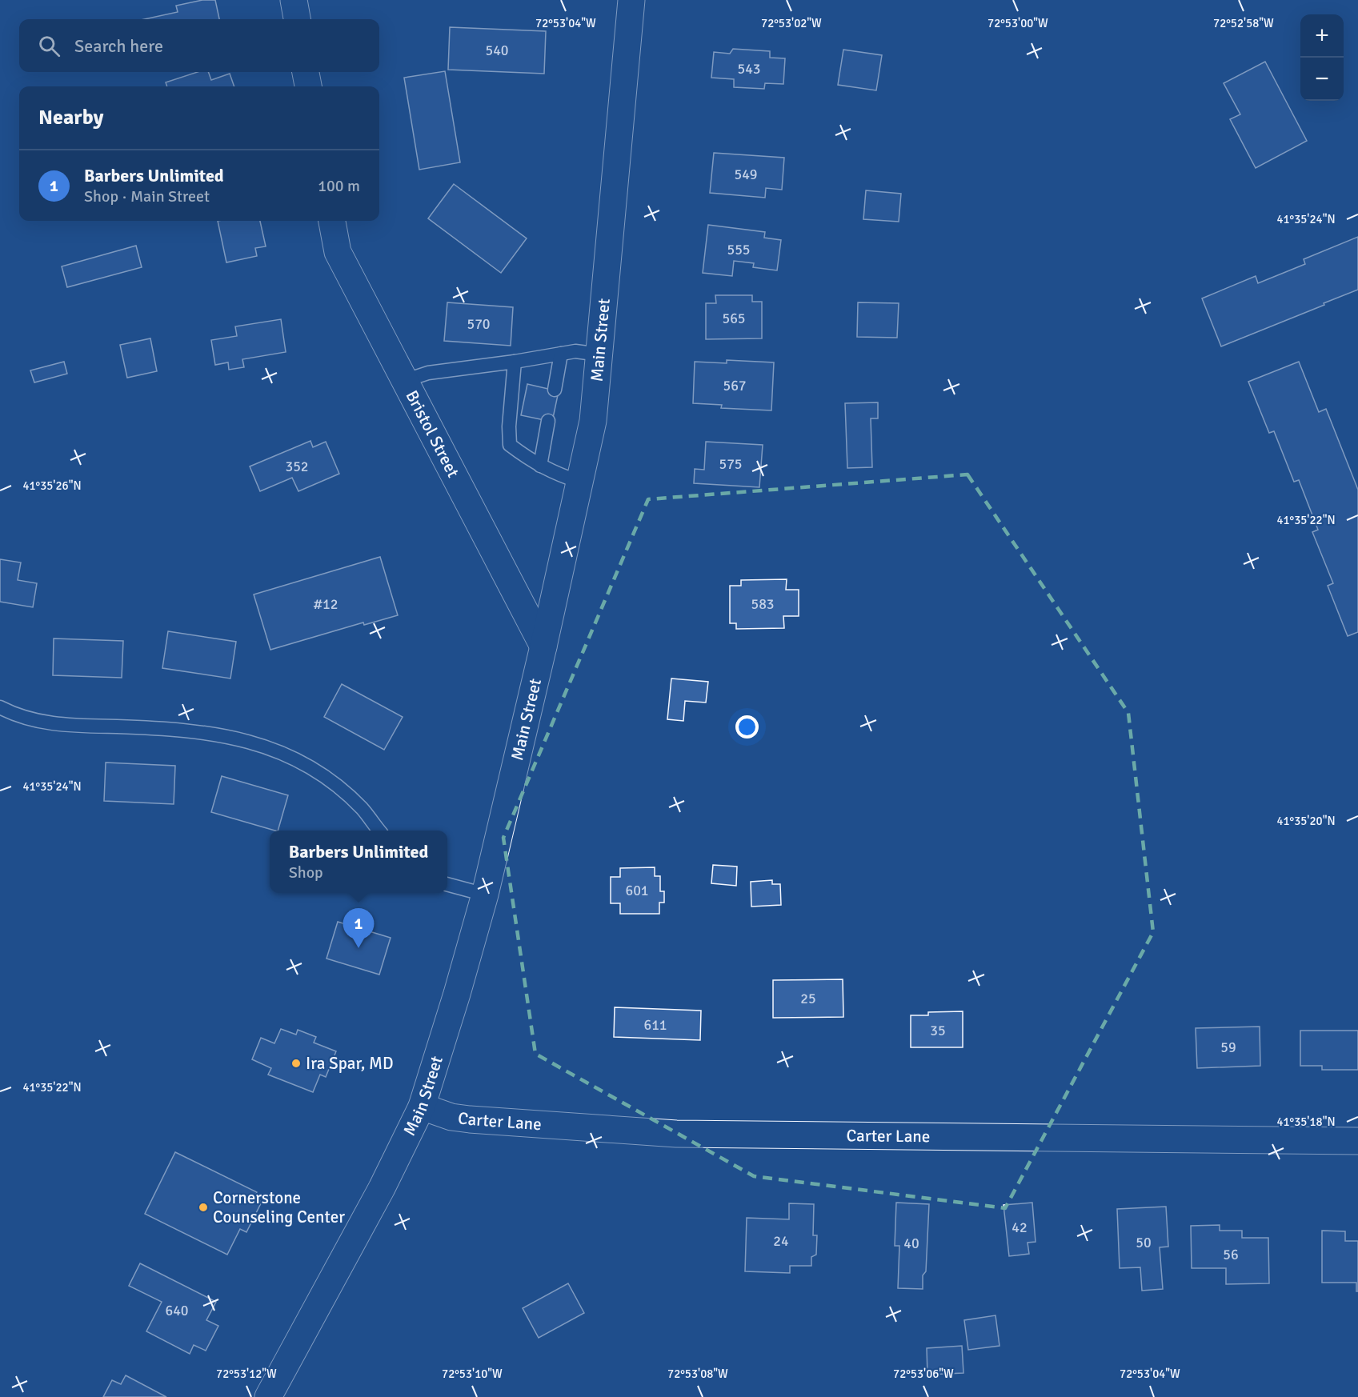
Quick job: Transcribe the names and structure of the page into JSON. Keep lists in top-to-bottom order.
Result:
{
  "streets": {
    "main road": ["Main Street", "Bristol Street", "Carter Lane"]
  },
  "crossings": [
    ["Main Street", "Bristol Street"],
    ["Main Street", "Carter Lane"]
  ],
  "places": ["Ira Spar, MD", "Cornerstone Counseling Center"],
  "house_numbers": [
    "540",
    "543",
    "549",
    "555",
    "565",
    "570",
    "567",
    "575",
    "352",
    "#12",
    "583",
    "601",
    "25",
    "611",
    "35",
    "59",
    "42",
    "24",
    "50",
    "40",
    "56",
    "640"
  ],
  "page": {
    "map_buttons": ["+", "−"],
    "search": "Search here",
    "heading": "Nearby",
    "list": [
      {
        "mark": "1",
        "name": "Barbers Unlimited",
        "note": "Shop · Main Street",
        "value": "100 m"
      }
    ],
    "popup": ["Barbers Unlimited", "Shop"],
    "pins": "1"
  },
  "coordinates": [
    "72°53'04\"W",
    "72°53'02\"W",
    "72°53'00\"W",
    "72°52'58\"W",
    "41°35'24\"N",
    "41°35'26\"N",
    "41°35'22\"N",
    "41°35'20\"N",
    "41°35'18\"N",
    "72°53'12\"W",
    "72°53'10\"W",
    "72°53'08\"W",
    "72°53'06\"W"
  ]
}
